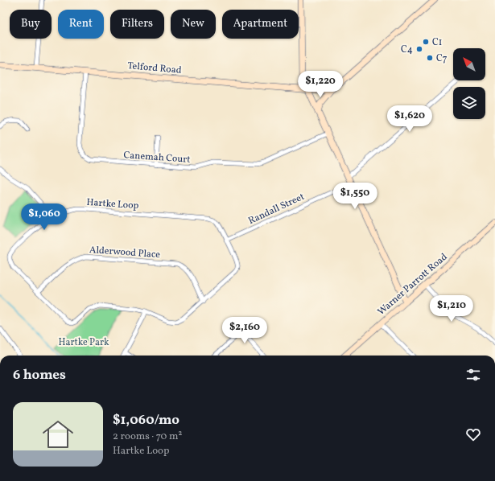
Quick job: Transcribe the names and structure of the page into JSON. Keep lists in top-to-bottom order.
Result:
{
  "streets": {
    "street": [
      "Telford Road",
      "Canemah Court",
      "Hartke Loop",
      "Randall Street",
      "Alderwood Place",
      "Warner Parrott Road"
    ]
  },
  "crossings": [
    ["Telford Road", "Canemah Court"],
    ["Hartke Loop", "Randall Street"],
    ["Hartke Loop", "Alderwood Place"]
  ],
  "parks": ["Hartke Park"],
  "places": ["C1", "C4", "C7"],
  "north": "top left",
  "page": {
    "chip": [
      "Buy",
      "Rent",
      "Filters",
      "New",
      "Apartment"
    ],
    "price": [
      "$1,220",
      "$1,620",
      "$1,550",
      "$1,060",
      "$1,210",
      "$2,160"
    ],
    "heading": "6 homes",
    "list": [
      {
        "name": "$1,060/mo",
        "note": "2 rooms · 70 m² · Hartke Loop"
      }
    ]
  }
}
